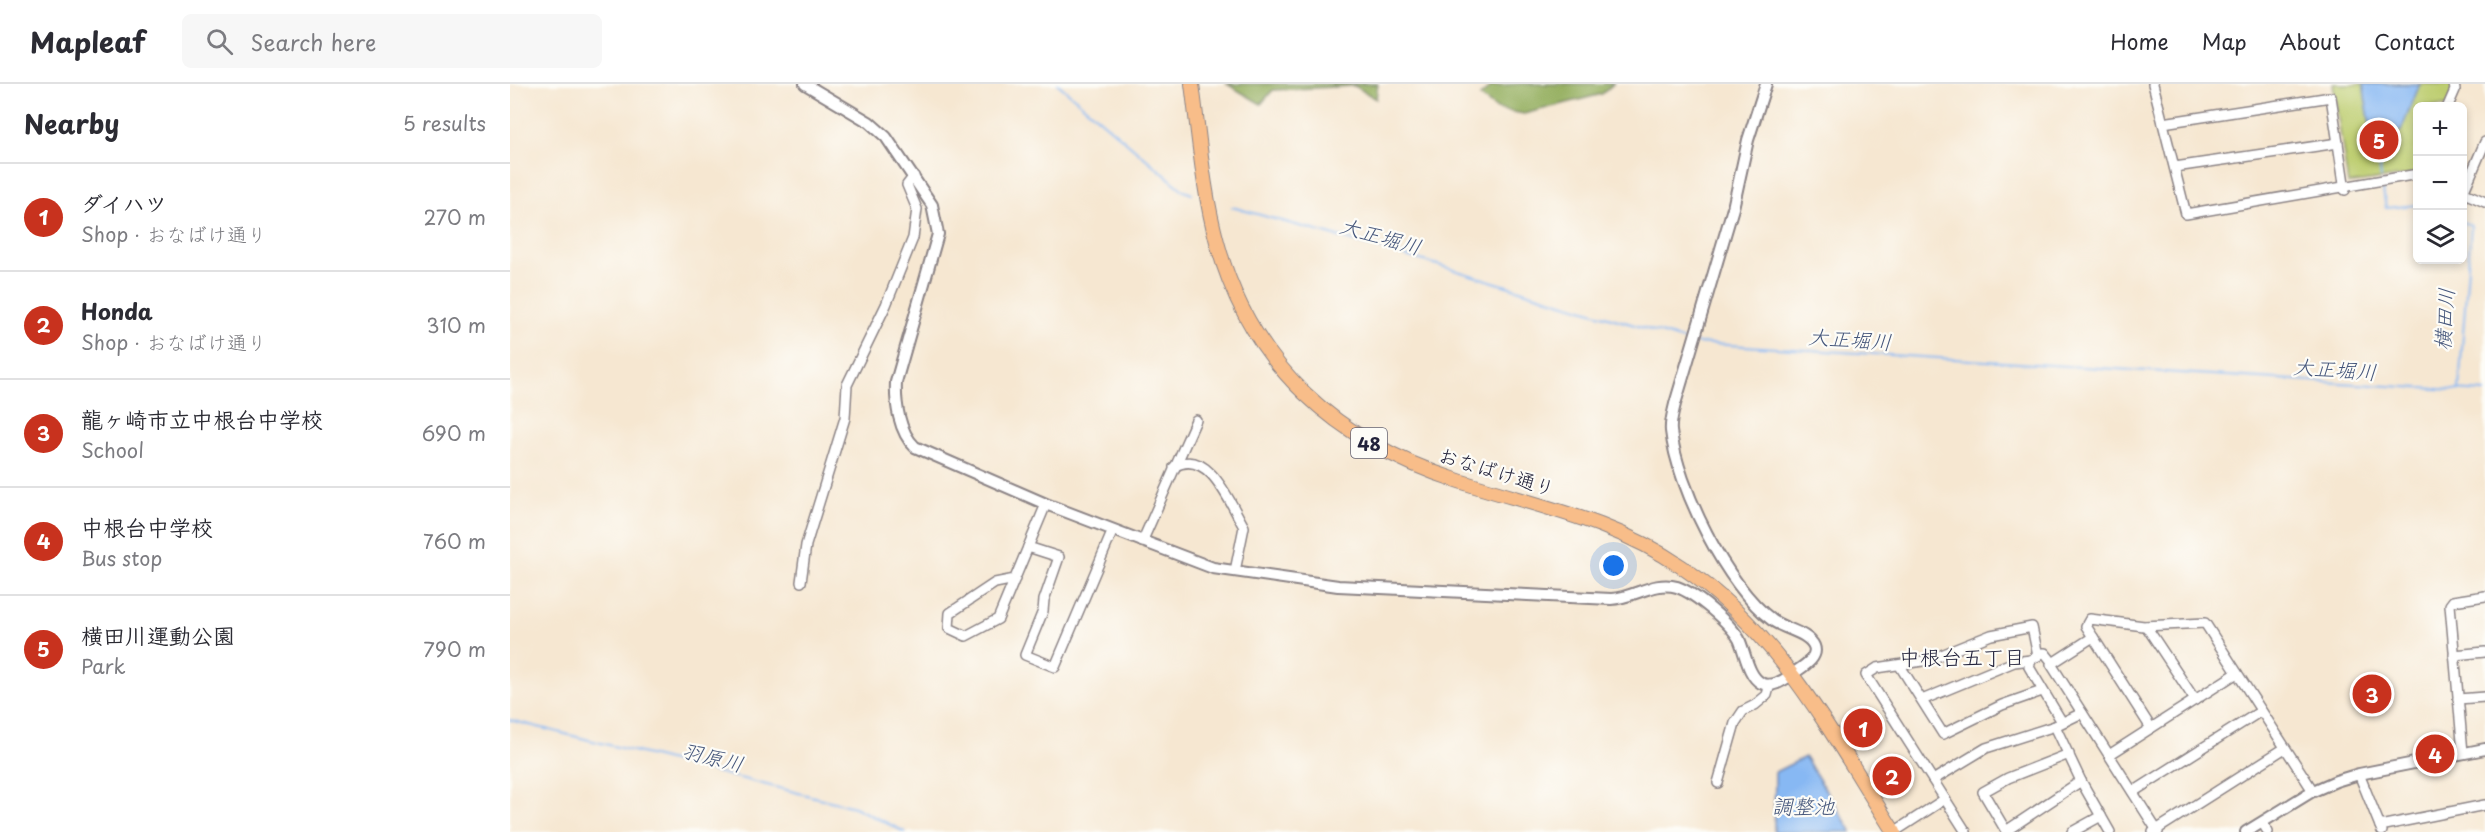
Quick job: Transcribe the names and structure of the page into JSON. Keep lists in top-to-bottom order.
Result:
{
  "streets": {
    "main road": ["48", "おなばけ通り"]
  },
  "districts": ["中根台五丁目"],
  "water": [
    "大正堀川",
    "横田川",
    "羽原川",
    "調整池"
  ],
  "page": {
    "header": "Mapleaf",
    "search": "Search here",
    "nav": [
      "Home",
      "Map",
      "About",
      "Contact"
    ],
    "heading": ["Nearby", "5 results"],
    "map_buttons": ["+", "−"],
    "pins": [
      "5",
      "3",
      "1",
      "4",
      "2"
    ],
    "list": [
      {
        "mark": "1",
        "name": "ダイハツ",
        "note": "Shop · おなばけ通り",
        "value": "270 m"
      },
      {
        "mark": "2",
        "name": "Honda",
        "note": "Shop · おなばけ通り",
        "value": "310 m"
      },
      {
        "mark": "3",
        "name": "龍ヶ崎市立中根台中学校",
        "note": "School",
        "value": "690 m"
      },
      {
        "mark": "4",
        "name": "中根台中学校",
        "note": "Bus stop",
        "value": "760 m"
      },
      {
        "mark": "5",
        "name": "横田川運動公園",
        "note": "Park",
        "value": "790 m"
      }
    ]
  }
}
